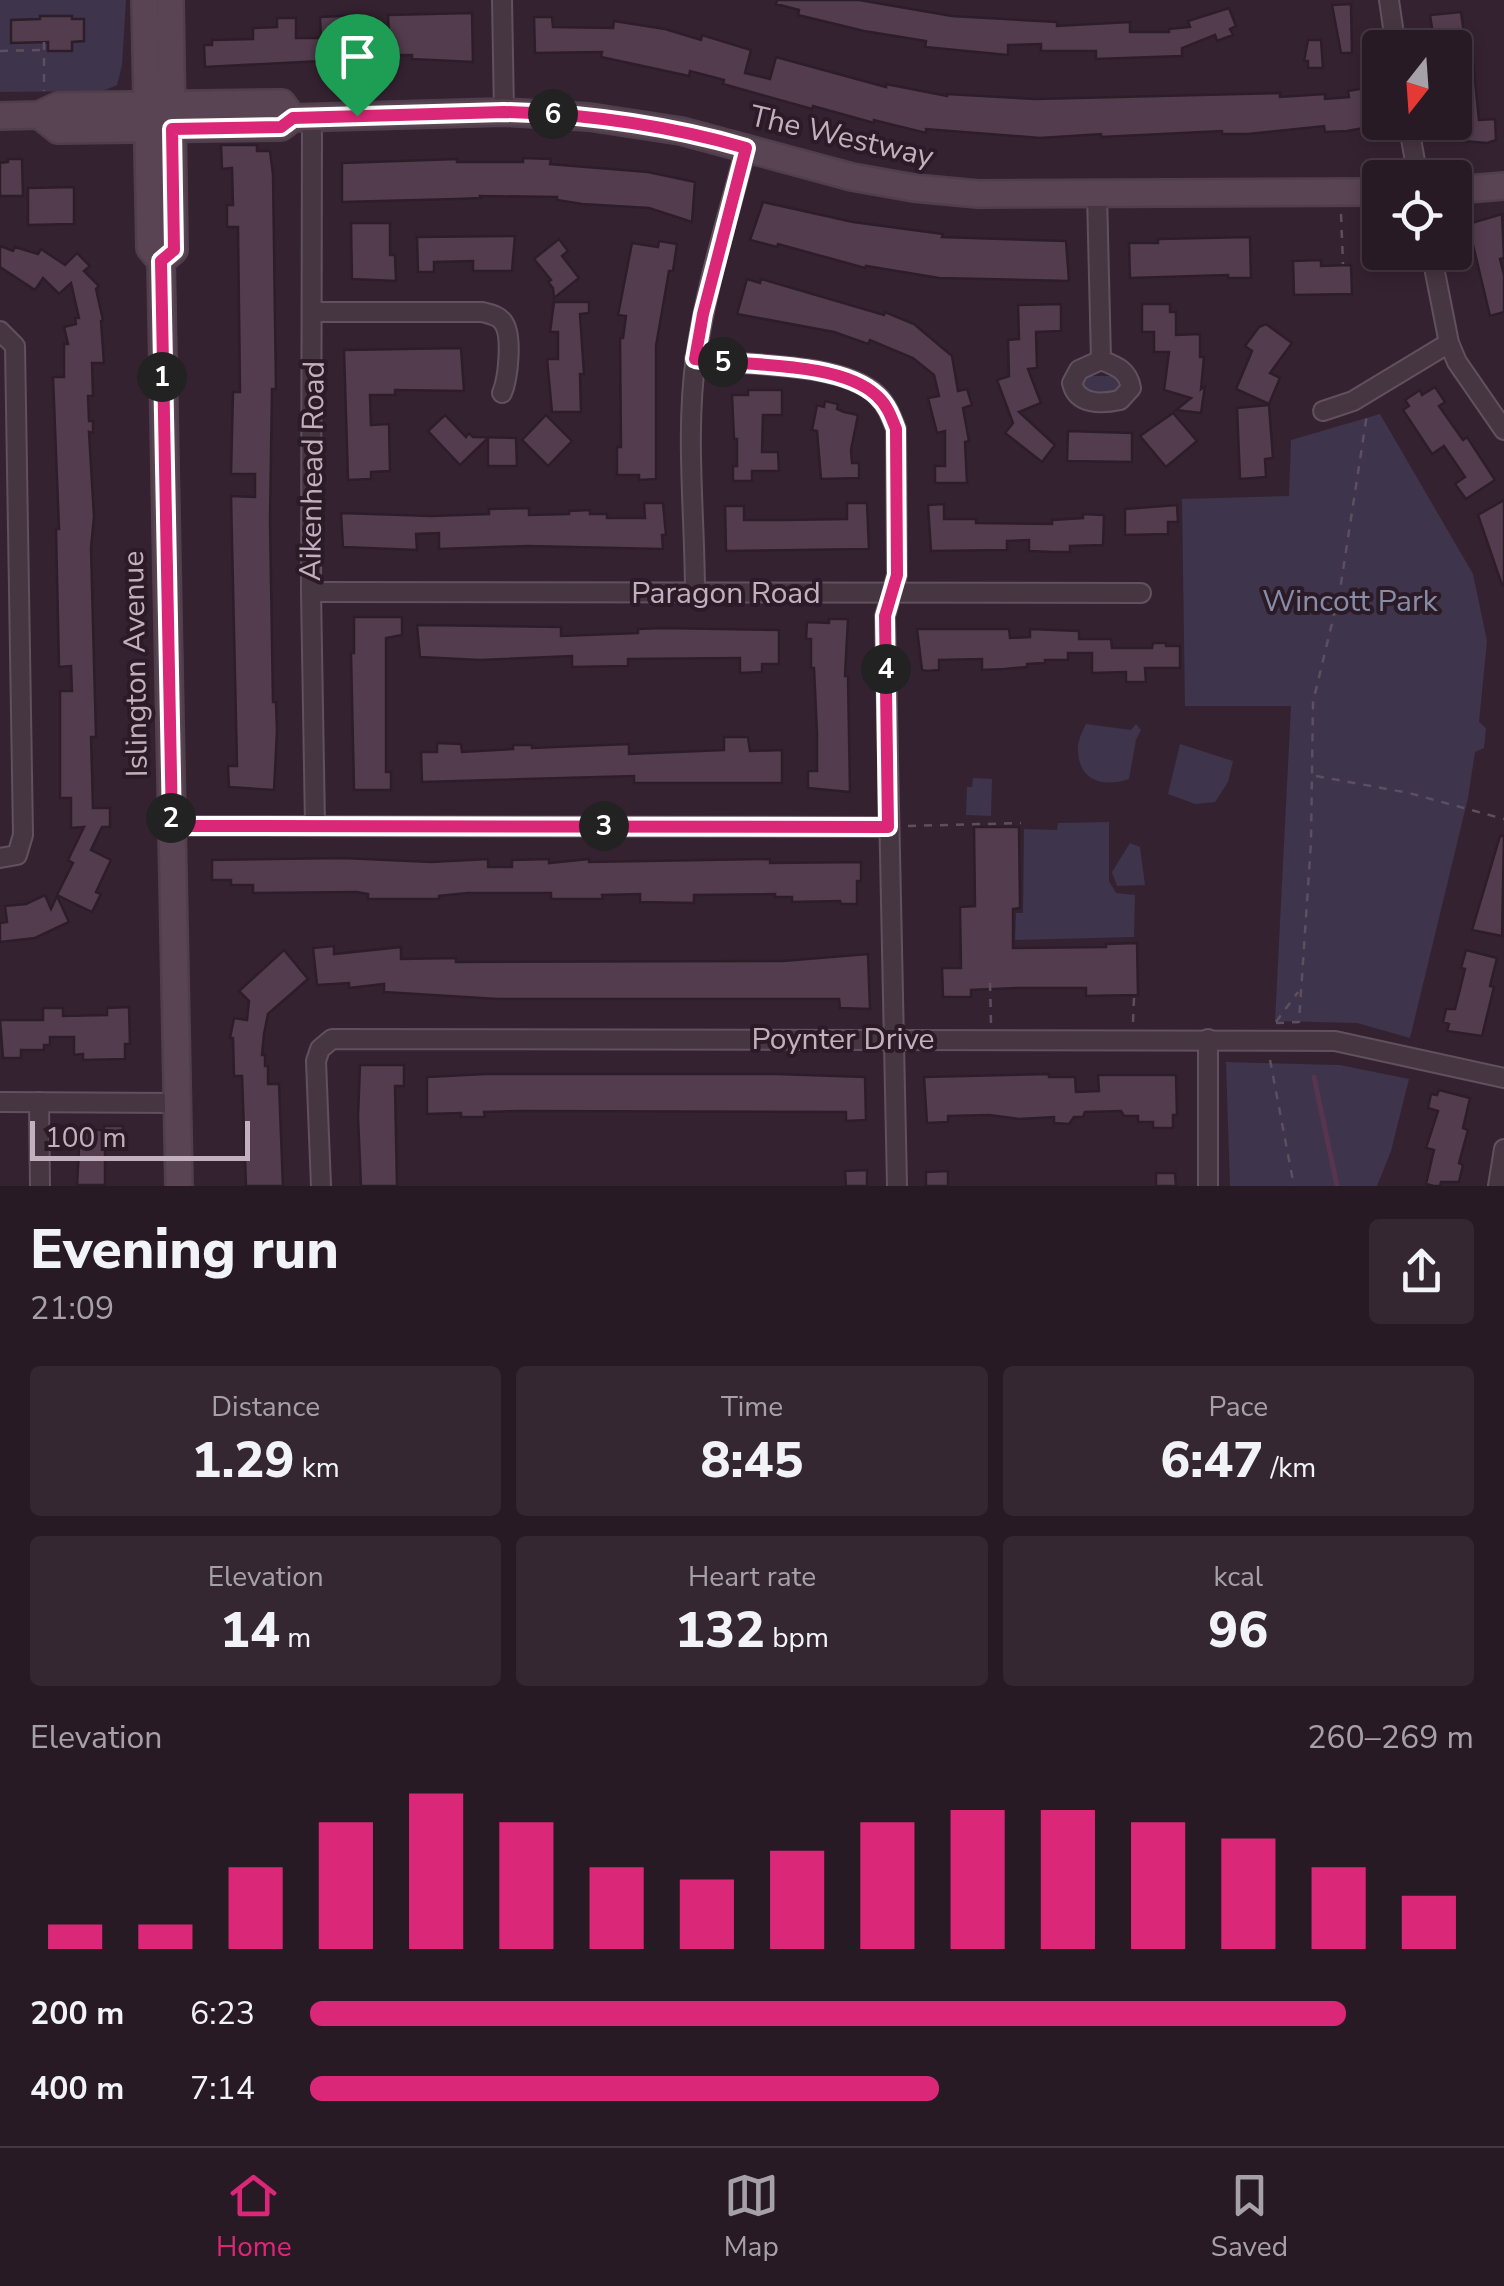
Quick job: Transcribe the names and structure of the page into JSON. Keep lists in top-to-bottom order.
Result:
{
  "streets": {
    "main road": ["The Westway", "Islington Avenue"],
    "street": ["Aikenhead Road", "Paragon Road", "Poynter Drive"]
  },
  "crossings": [
    ["The Westway", "Aikenhead Road"],
    ["The Westway", "Islington Avenue"],
    ["Aikenhead Road", "Paragon Road"]
  ],
  "parks": ["Wincott Park"],
  "scale_bar": "100 m",
  "north": "bottom",
  "page": {
    "pins": [
      "6",
      "5",
      "1",
      "4",
      "2",
      "3"
    ],
    "scale": "100 m",
    "heading": ["Evening run", "21:09"],
    "stats": [
      ["Distance", "1.29 km"],
      ["Time", "8:45"],
      ["Pace", "6:47 /km"],
      ["Elevation", "14 m"],
      ["Heart rate", "132 bpm"],
      ["kcal", "96"]
    ],
    "chart": ["Elevation", "260–269 m"],
    "list": [
      {
        "name": "200 m",
        "note": "6:23"
      },
      {
        "name": "400 m",
        "note": "7:14"
      }
    ],
    "tabs": ["Home", "Map", "Saved"]
  }
}
